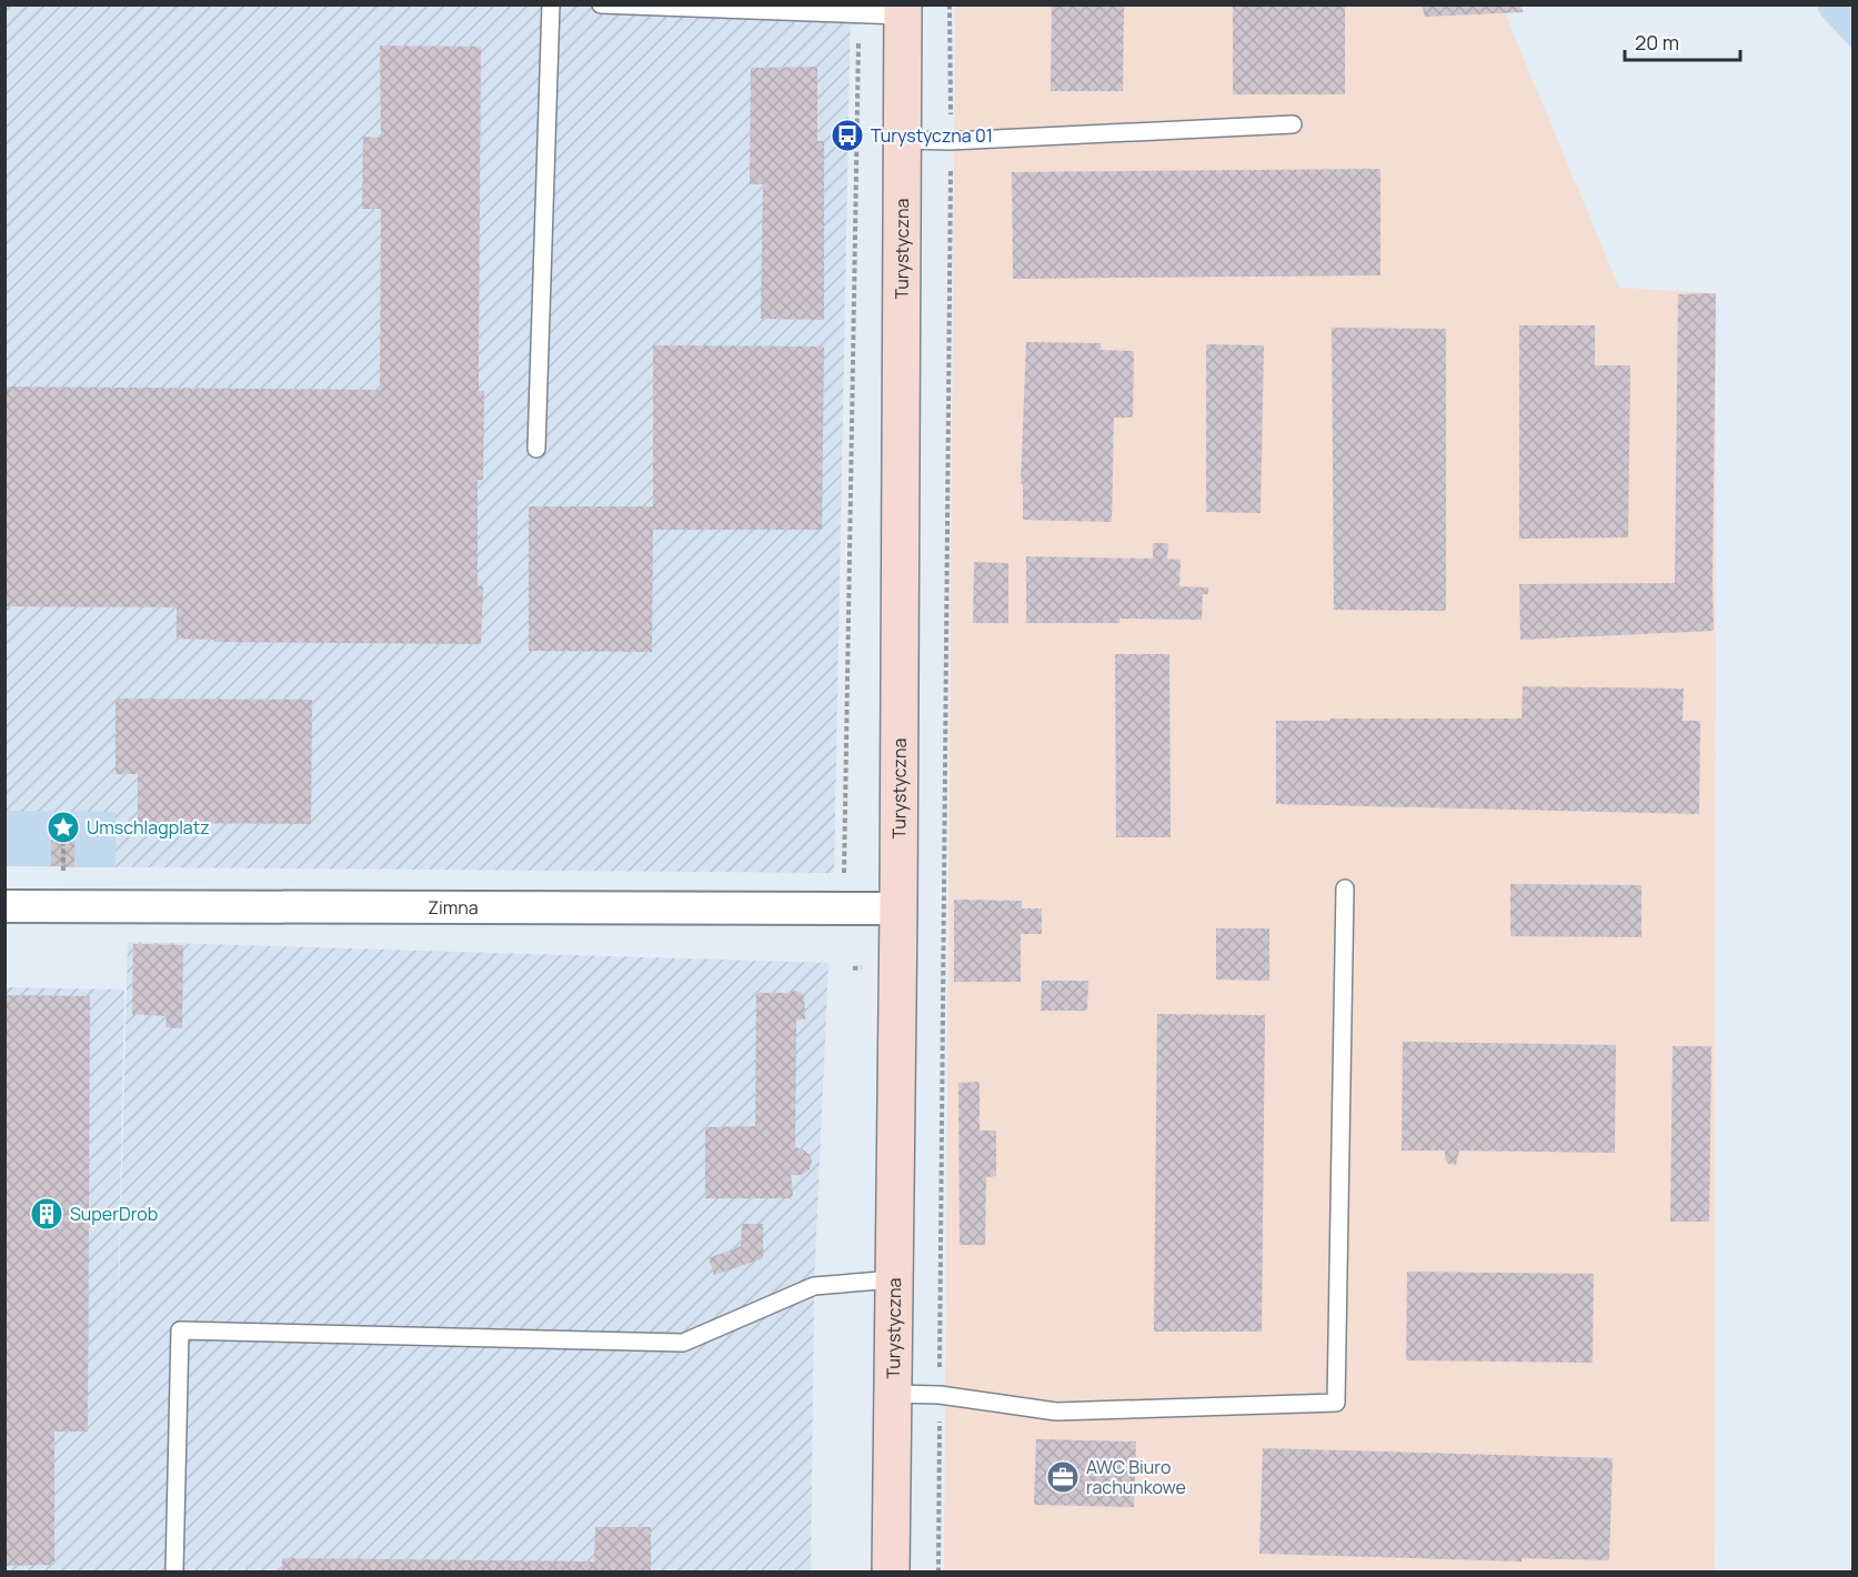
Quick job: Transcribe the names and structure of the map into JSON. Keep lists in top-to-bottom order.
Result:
{
  "streets": {
    "main road": ["Turystyczna"],
    "street": ["Zimna"]
  },
  "crossings": [
    ["Turystyczna", "Zimna"]
  ],
  "places": {
    "bus stop": ["Turystyczna 01"],
    "place": ["Umschlagplatz"],
    "building": ["SuperDrob"],
    "office": ["AWC Biuro rachunkowe"]
  },
  "scale_bar": "20 m"
}
